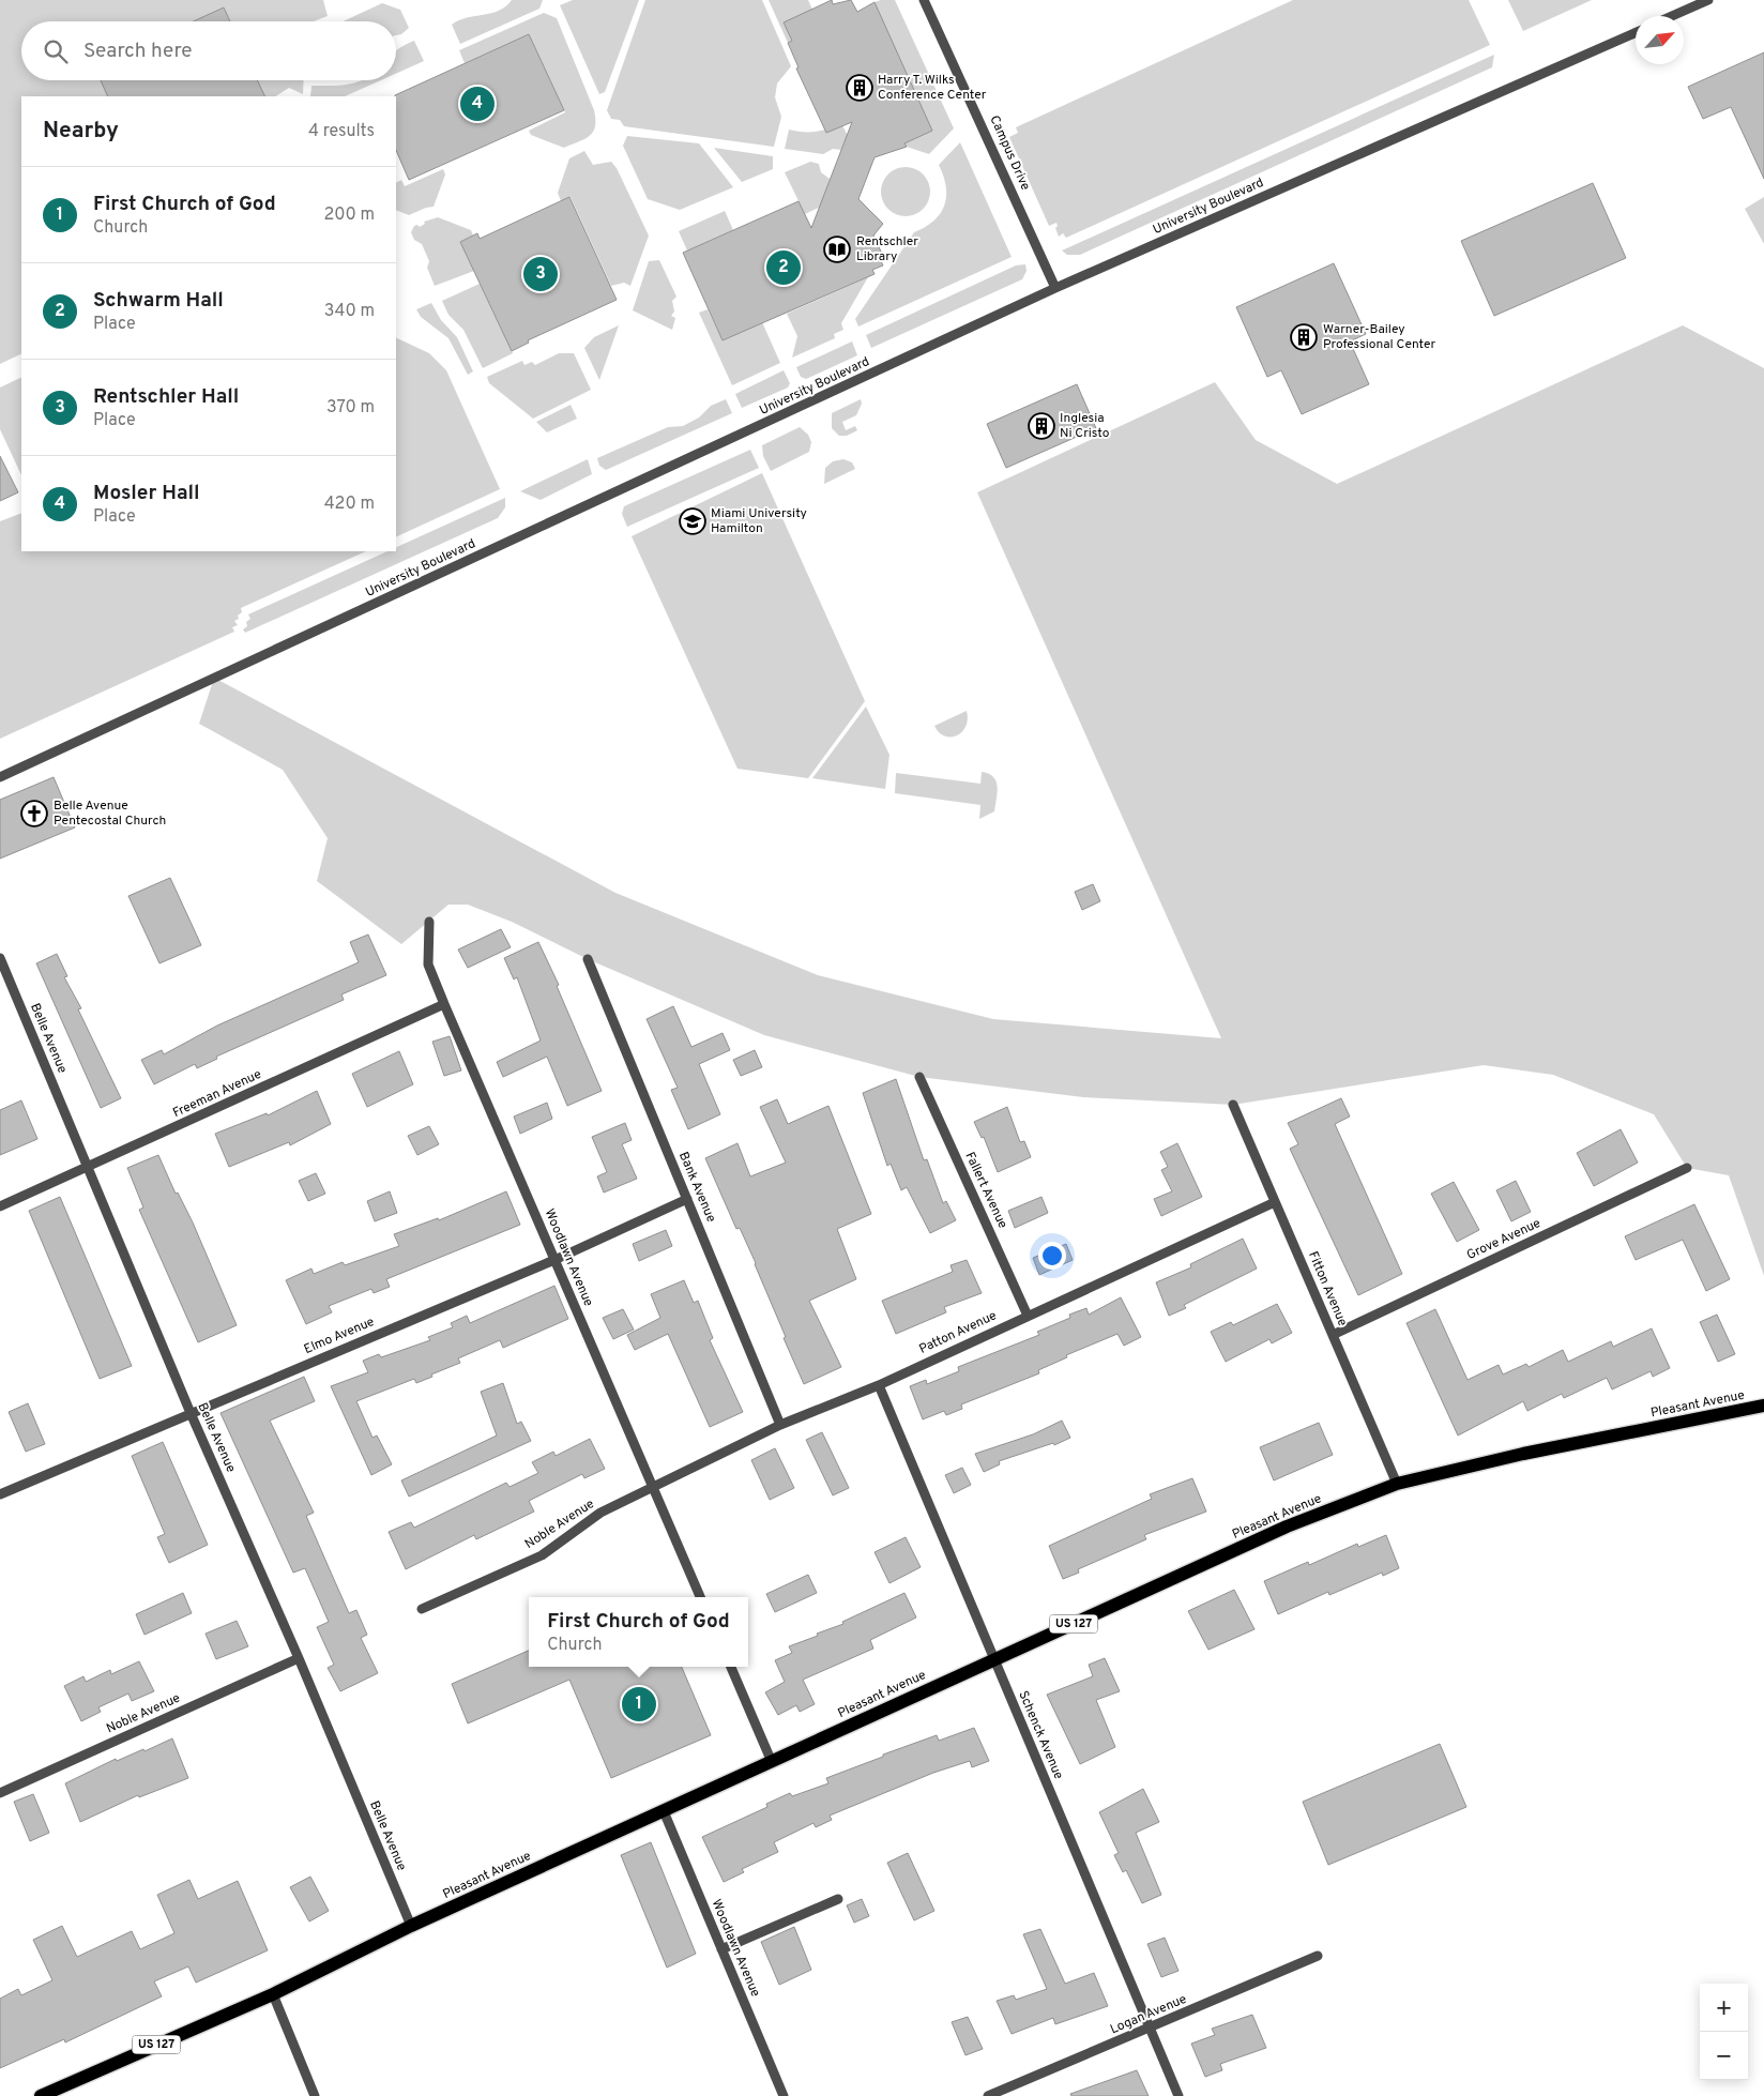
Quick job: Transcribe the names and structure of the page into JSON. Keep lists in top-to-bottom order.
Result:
{
  "streets": {
    "main road": ["Pleasant Avenue", "US 127"],
    "street": [
      "Campus Drive",
      "University Boulevard",
      "Belle Avenue",
      "Freeman Avenue",
      "Bank Avenue",
      "Fallert Avenue",
      "Grove Avenue",
      "Woodlawn Avenue",
      "Fitton Avenue",
      "Patton Avenue",
      "Elmo Avenue",
      "Noble Avenue",
      "Schenck Avenue",
      "Logan Avenue"
    ]
  },
  "crossings": [
    ["Campus Drive", "University Boulevard"],
    ["Belle Avenue", "Freeman Avenue"],
    ["Belle Avenue", "Elmo Avenue"],
    ["Belle Avenue", "Pleasant Avenue"],
    ["Belle Avenue", "Noble Avenue"],
    ["Freeman Avenue", "Woodlawn Avenue"],
    ["Bank Avenue", "Patton Avenue"],
    ["Bank Avenue", "Elmo Avenue"],
    ["Fallert Avenue", "Patton Avenue"],
    ["Grove Avenue", "Fitton Avenue"],
    ["Woodlawn Avenue", "Patton Avenue"],
    ["Woodlawn Avenue", "Elmo Avenue"],
    ["Woodlawn Avenue", "Pleasant Avenue"],
    ["Woodlawn Avenue", "Noble Avenue"],
    ["Fitton Avenue", "Patton Avenue"],
    ["Fitton Avenue", "Pleasant Avenue"],
    ["Patton Avenue", "Noble Avenue"],
    ["Patton Avenue", "Schenck Avenue"],
    ["Pleasant Avenue", "Schenck Avenue"],
    ["Schenck Avenue", "Logan Avenue"]
  ],
  "places": {
    "building": ["Harry T. Wilks Conference Center", "Warner-Bailey Professional Center", "Inglesia Ni Cristo"],
    "library": ["Rentschler Library"],
    "school or university": ["Miami University Hamilton"],
    "church": ["Belle Avenue Pentecostal Church"]
  },
  "north": "top right",
  "page": {
    "search": "Search here",
    "pins": [
      "4",
      "2",
      "3",
      "1"
    ],
    "heading": ["Nearby", "4 results"],
    "list": [
      {
        "mark": "1",
        "name": "First Church of God",
        "note": "Church",
        "value": "200 m"
      },
      {
        "mark": "2",
        "name": "Schwarm Hall",
        "note": "Place",
        "value": "340 m"
      },
      {
        "mark": "3",
        "name": "Rentschler Hall",
        "note": "Place",
        "value": "370 m"
      },
      {
        "mark": "4",
        "name": "Mosler Hall",
        "note": "Place",
        "value": "420 m"
      }
    ],
    "popup": ["First Church of God", "Church"],
    "map_buttons": ["+", "−"]
  }
}
